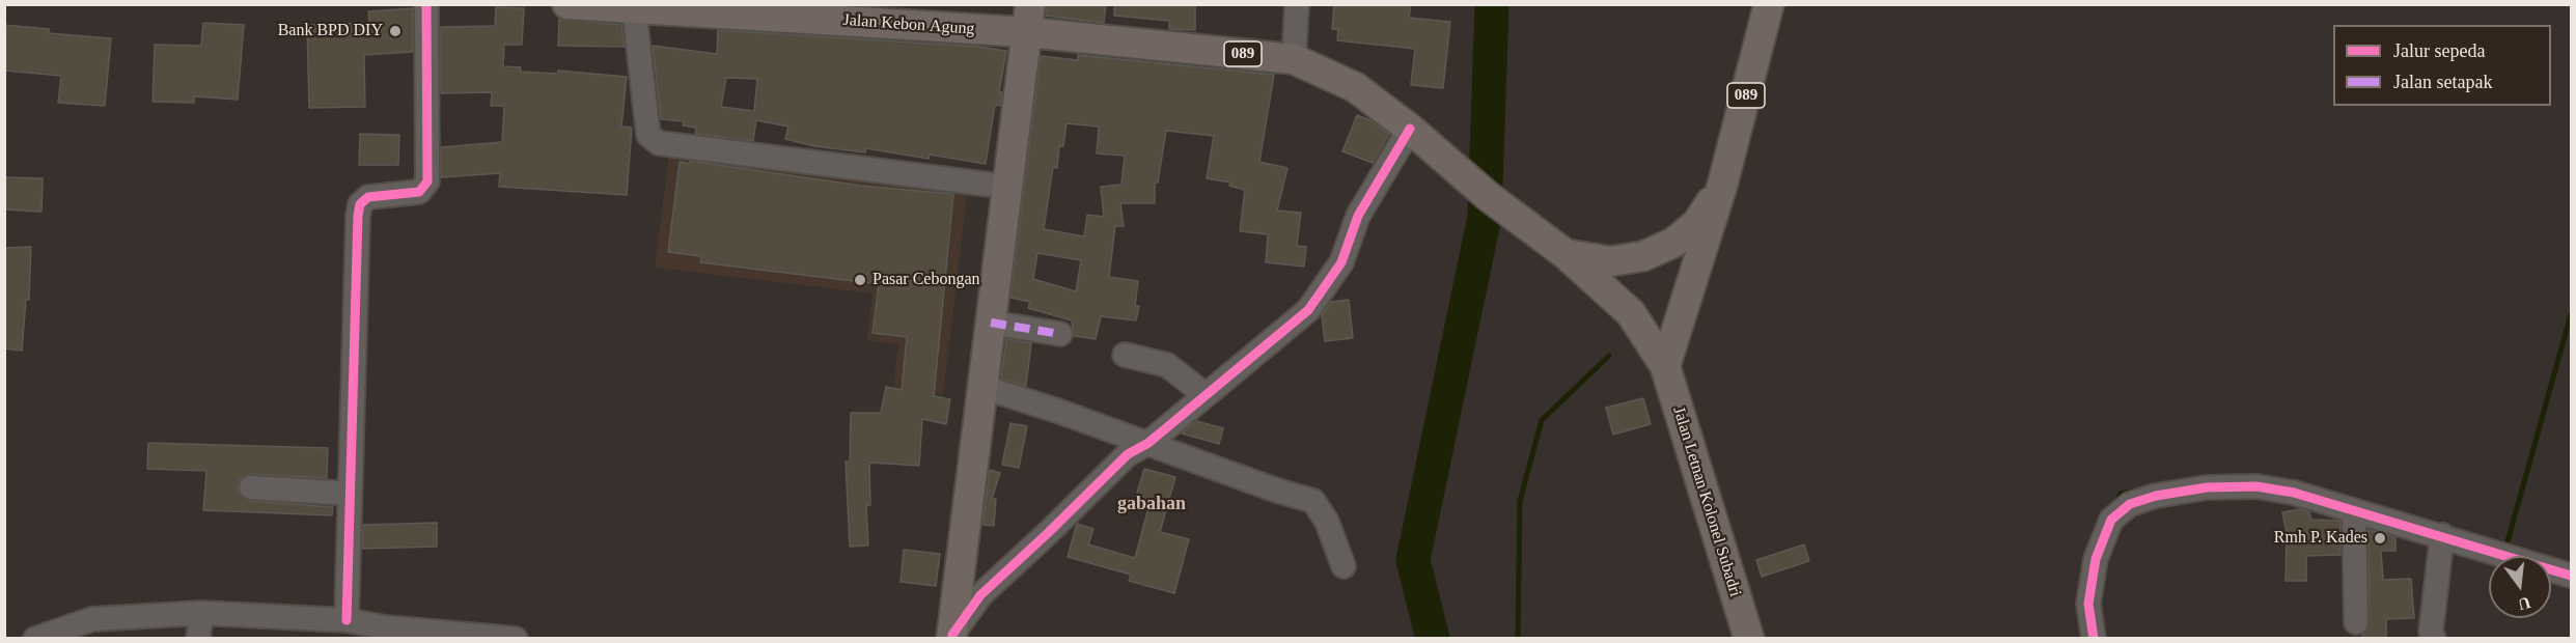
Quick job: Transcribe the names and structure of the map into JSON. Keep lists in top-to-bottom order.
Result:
{
  "streets": {
    "main road": ["Jalan Kebon Agung", "089", "Jalan Letnan Kolonel Subadri"]
  },
  "crossings": [
    ["Jalan Kebon Agung", "089"],
    ["089", "Jalan Letnan Kolonel Subadri"]
  ],
  "districts": ["gabahan"],
  "places": ["Bank BPD DIY", "Pasar Cebongan", "Rmh P. Kades"],
  "legend": ["Jalur sepeda", "Jalan setapak"],
  "north": "bottom"
}
